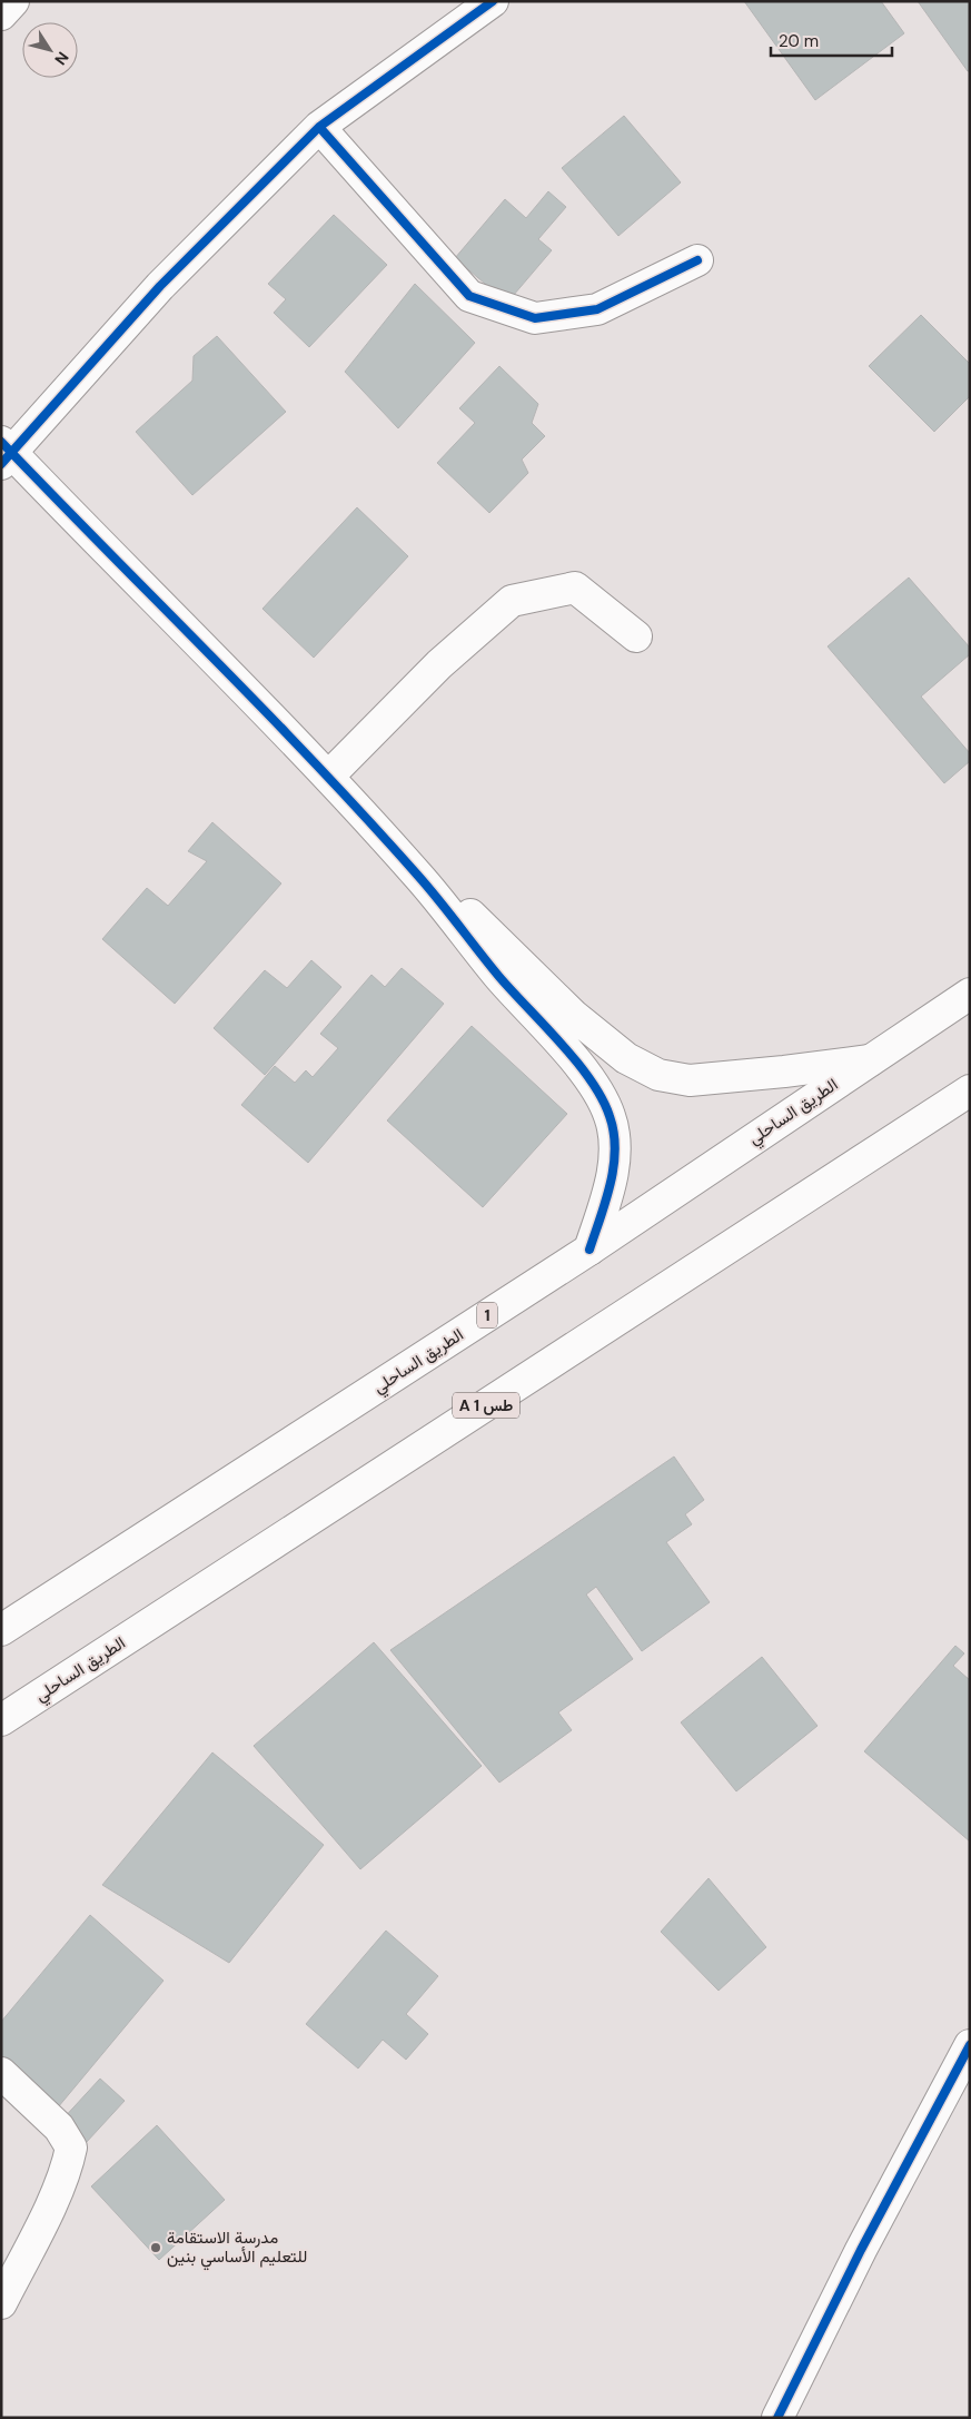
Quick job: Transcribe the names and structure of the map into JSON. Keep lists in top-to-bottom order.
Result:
{
  "streets": {
    "main road": ["الطريق الساحلي", "1", "A 1 طس"]
  },
  "places": ["مدرسة الاستقامة للتعليم الأساسي بنين"],
  "scale_bar": "20 m",
  "north": "bottom right"
}
